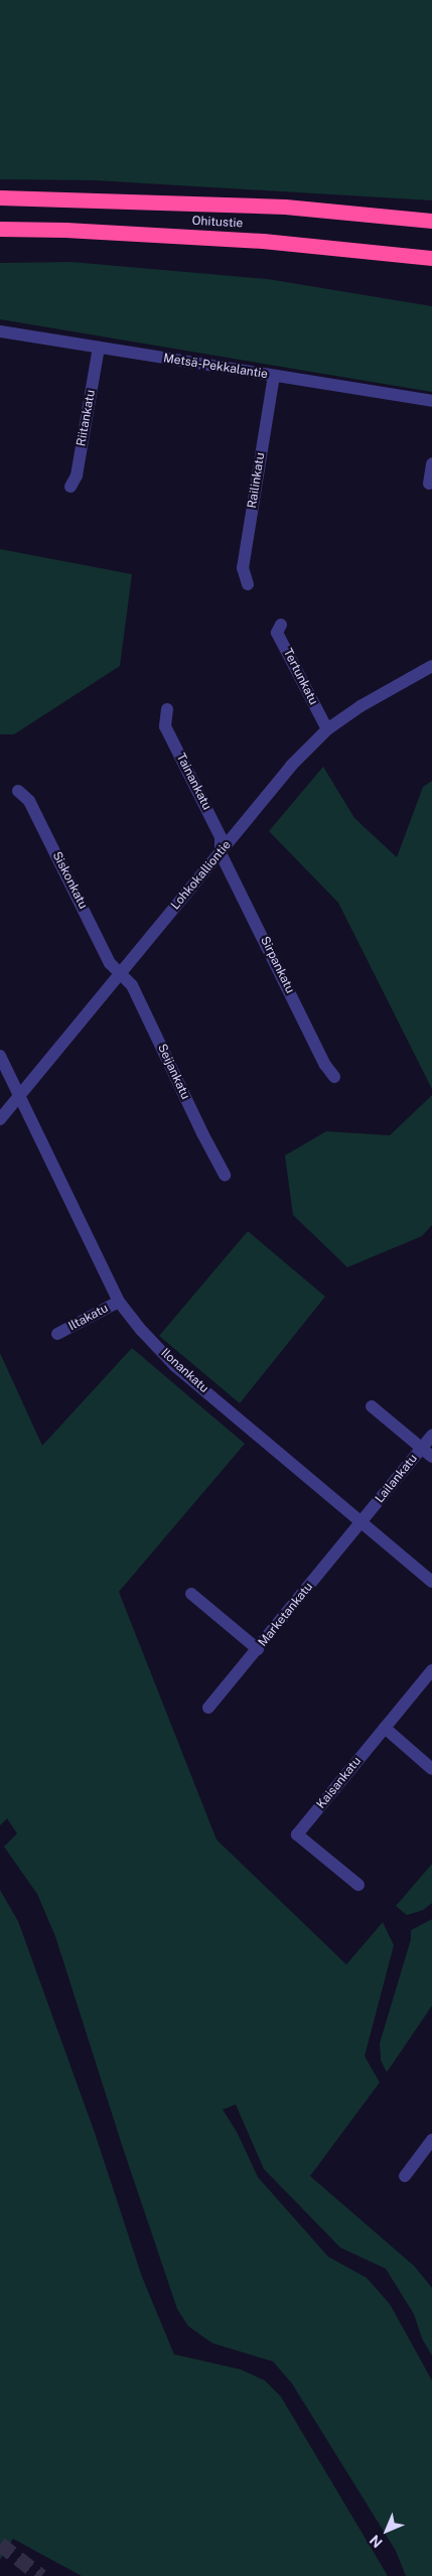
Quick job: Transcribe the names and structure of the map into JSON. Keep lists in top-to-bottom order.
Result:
{
  "streets": {
    "highway": ["Ohitustie"],
    "street": [
      "Metsä-Pekkalantie",
      "Riitankatu",
      "Railinkatu",
      "Tertunkatu",
      "Tainankatu",
      "Lohkokalliontie",
      "Siskonkatu",
      "Sirpankatu",
      "Seijankatu",
      "Iltakatu",
      "Ilonankatu",
      "Lailankatu",
      "Marketankatu",
      "Kaisankatu"
    ]
  },
  "crossings": [
    ["Metsä-Pekkalantie", "Riitankatu"],
    ["Metsä-Pekkalantie", "Railinkatu"],
    ["Tertunkatu", "Lohkokalliontie"],
    ["Tainankatu", "Lohkokalliontie"],
    ["Tainankatu", "Sirpankatu"],
    ["Lohkokalliontie", "Siskonkatu"],
    ["Lohkokalliontie", "Sirpankatu"],
    ["Lohkokalliontie", "Seijankatu"],
    ["Lohkokalliontie", "Ilonankatu"],
    ["Siskonkatu", "Seijankatu"],
    ["Iltakatu", "Ilonankatu"],
    ["Ilonankatu", "Lailankatu"],
    ["Ilonankatu", "Marketankatu"],
    ["Lailankatu", "Marketankatu"]
  ],
  "north": "bottom left"
}
